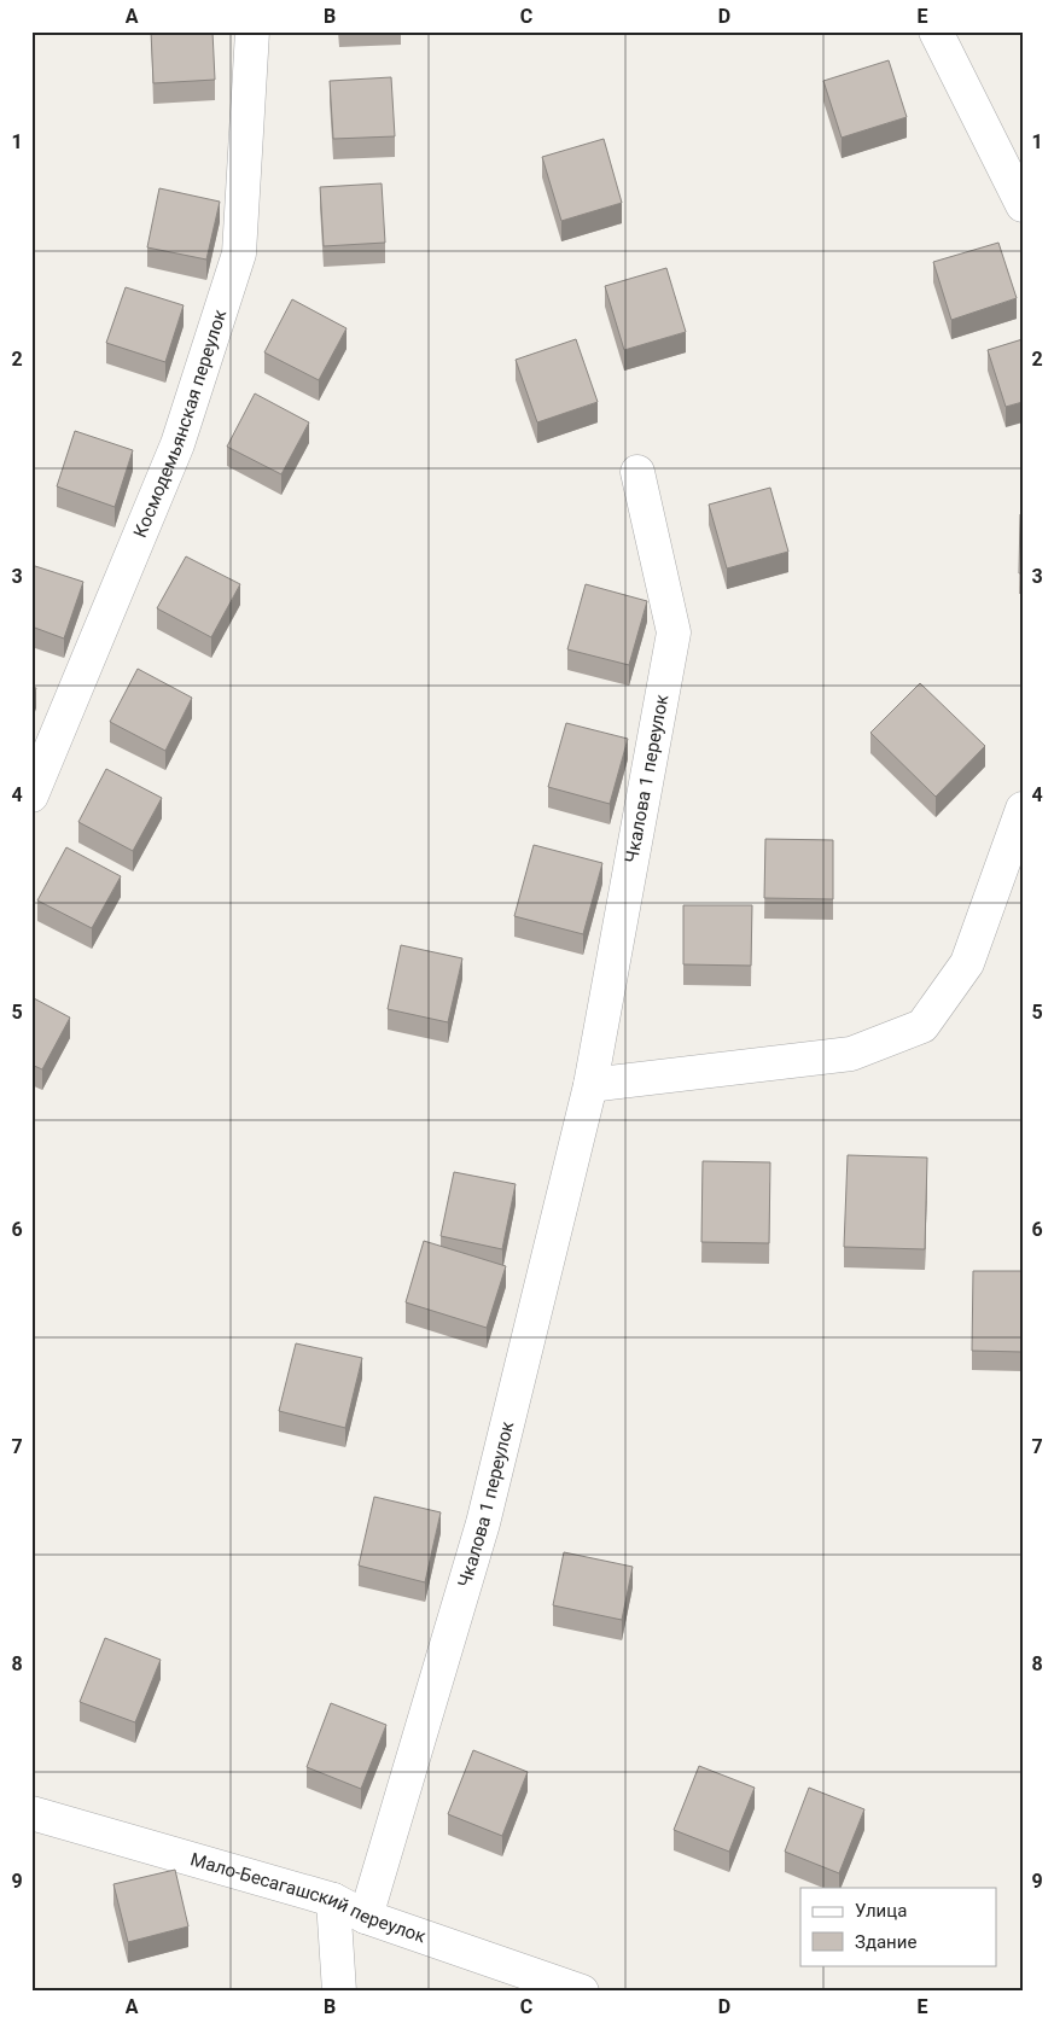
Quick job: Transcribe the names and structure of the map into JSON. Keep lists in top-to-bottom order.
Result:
{
  "streets": {
    "street": ["Космодемьянская переулок", "Чкалова 1 переулок", "Мало-Бесагашский переулок"]
  },
  "crossings": [
    ["Чкалова 1 переулок", "Мало-Бесагашский переулок"]
  ],
  "legend": ["Улица", "Здание"],
  "grid": {
    "columns": [
      "A",
      "B",
      "C",
      "D",
      "E"
    ],
    "rows": [
      "1",
      "2",
      "3",
      "4",
      "5",
      "6",
      "7",
      "8",
      "9"
    ]
  }
}
